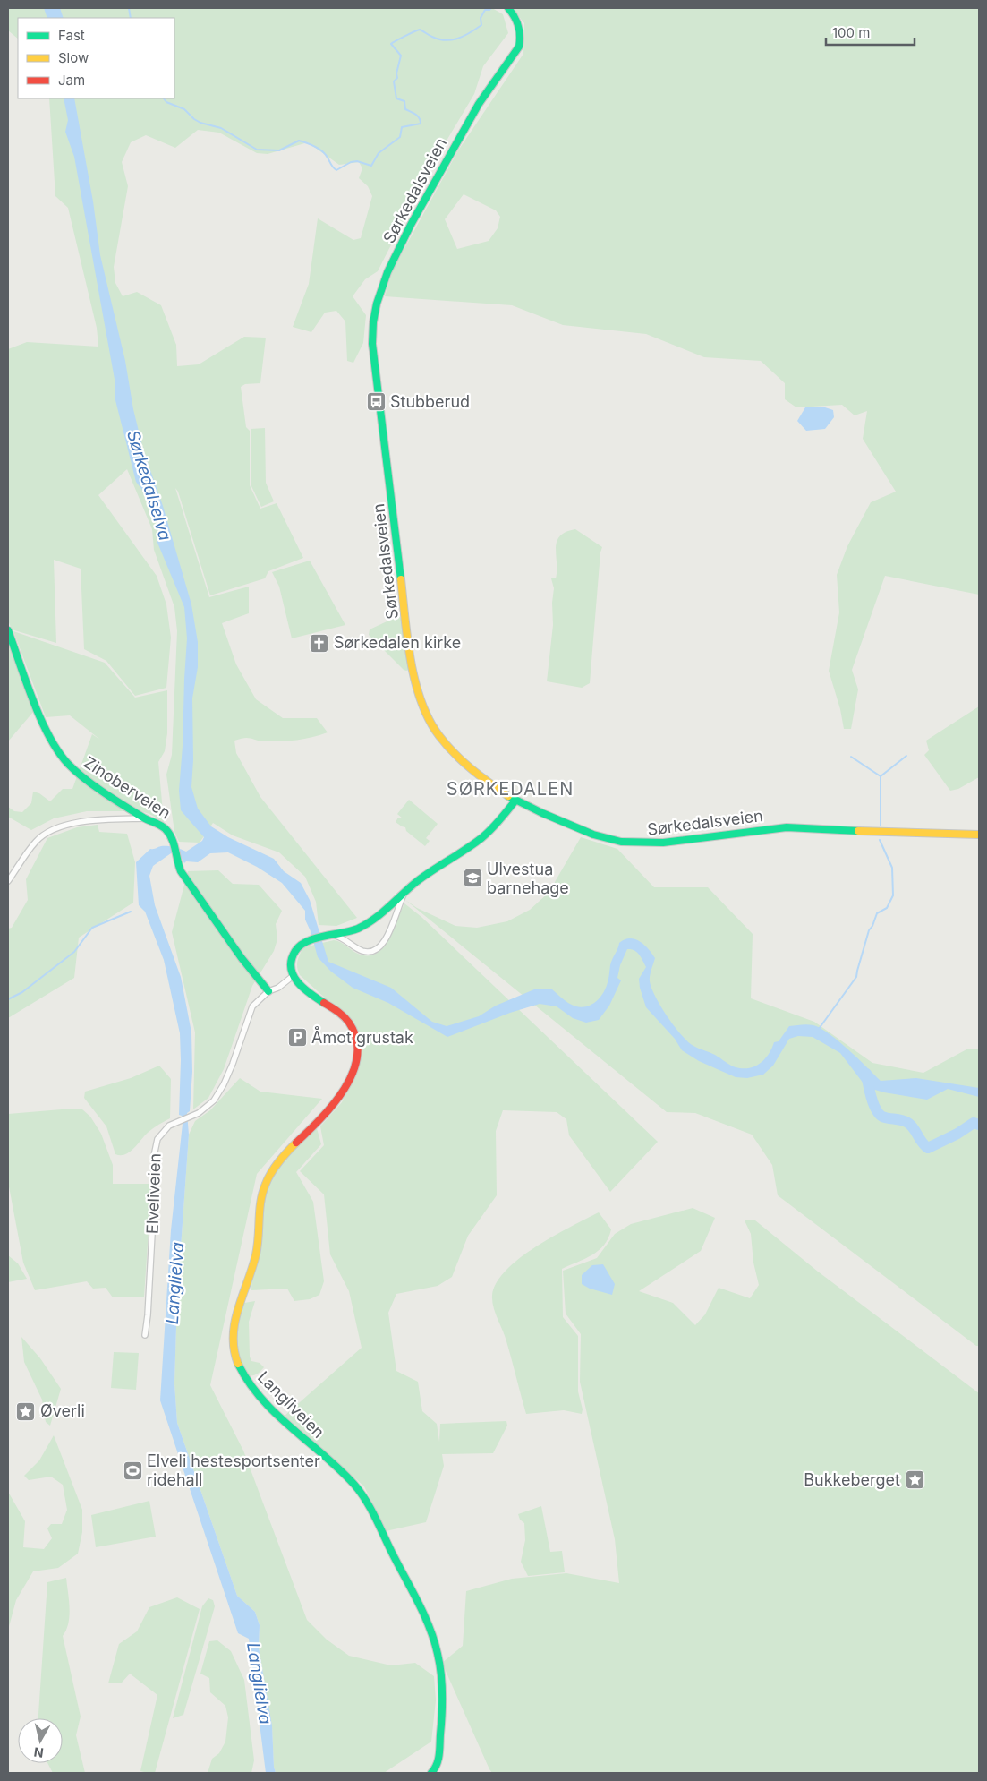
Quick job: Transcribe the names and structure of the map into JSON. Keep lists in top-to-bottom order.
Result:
{
  "streets": {
    "street": [
      "Sørkedalsveien",
      "Zinoberveien",
      "Elveliveien",
      "Langliveien"
    ]
  },
  "crossings": [
    ["Zinoberveien", "Elveliveien"]
  ],
  "districts": ["SØRKEDALEN"],
  "water": ["Sørkedalselva", "Langlielva"],
  "places": {
    "bus stop": ["Stubberud"],
    "church": ["Sørkedalen kirke"],
    "school or university": ["Ulvestua barnehage"],
    "parking": ["Åmot grustak"],
    "place": ["Øverli", "Bukkeberget"],
    "sports": ["Elveli hestesportsenter ridehall"]
  },
  "legend": ["Fast", "Slow", "Jam"],
  "scale_bar": "100 m",
  "north": "bottom"
}
